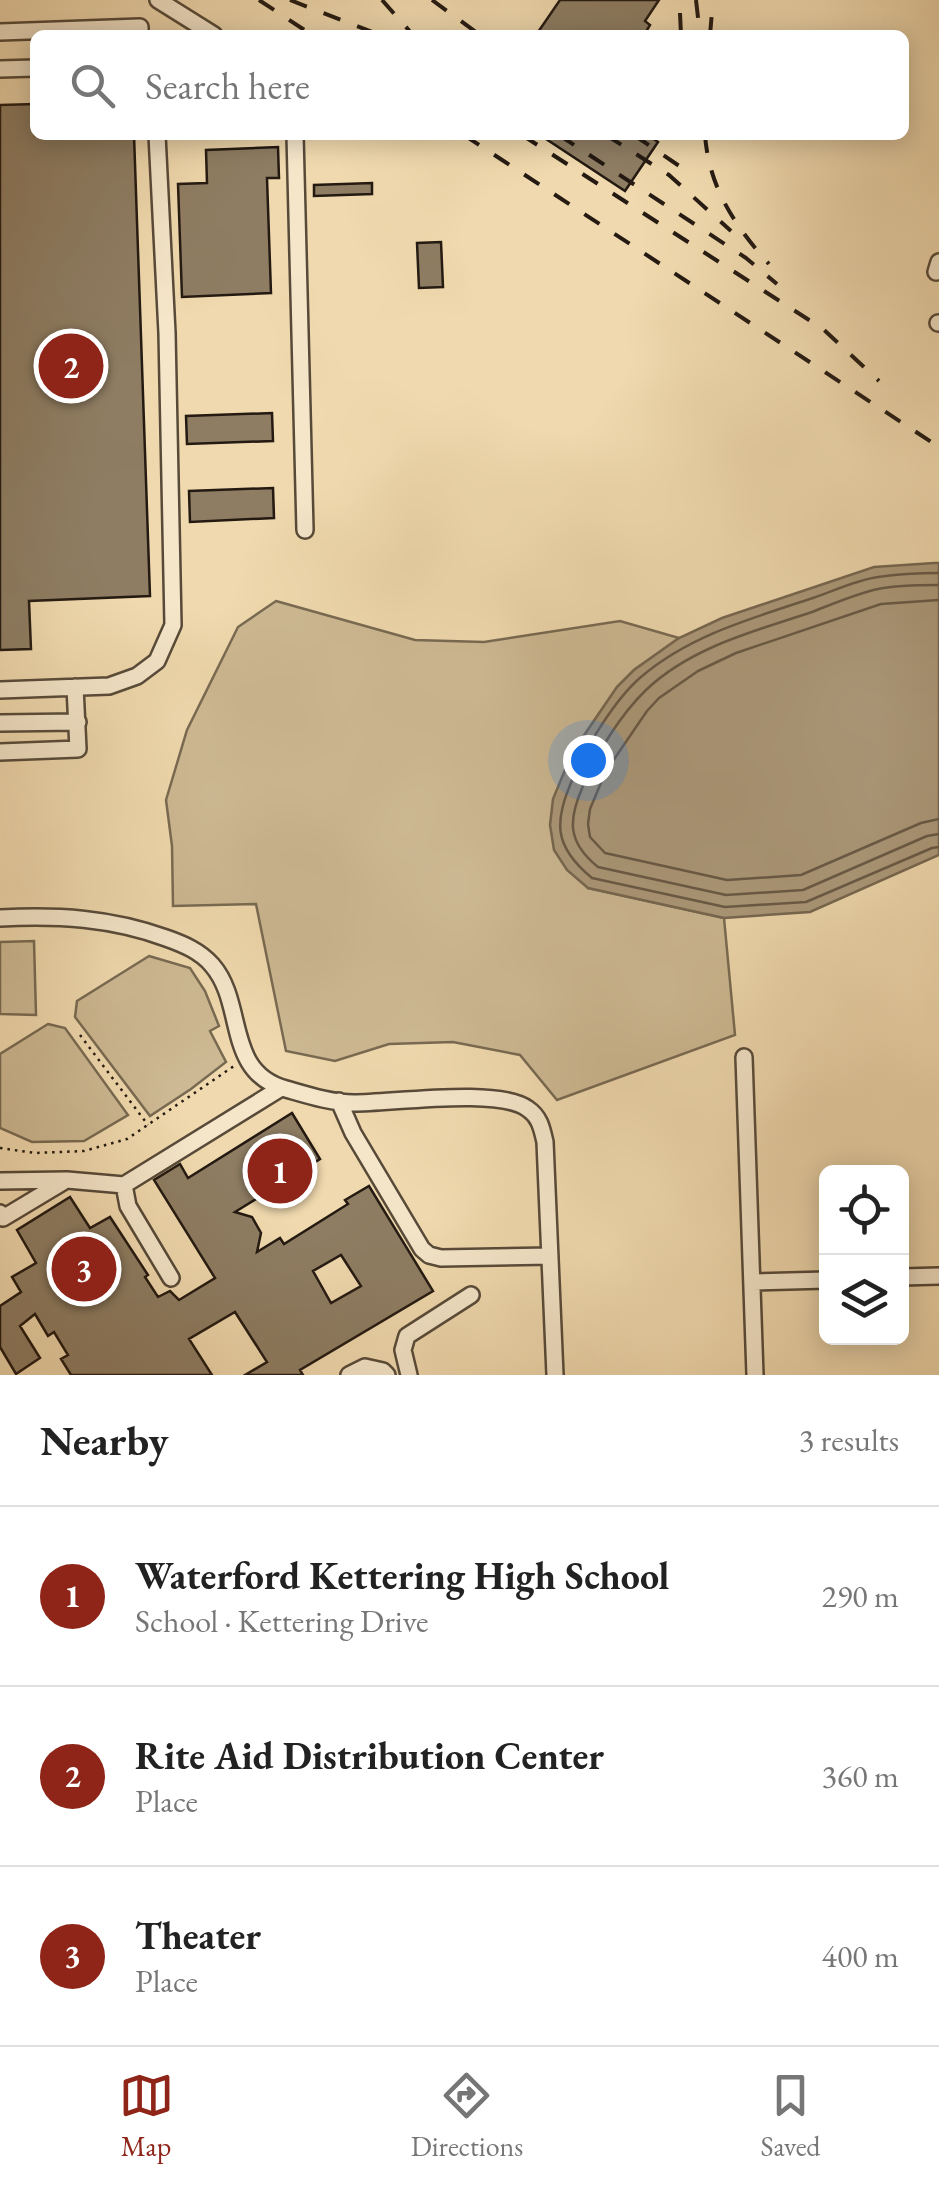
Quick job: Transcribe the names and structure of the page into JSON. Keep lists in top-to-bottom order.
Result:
{
  "page": {
    "search": "Search here",
    "pins": ["2", "1", "3"],
    "heading": ["Nearby", "3 results"],
    "list": [
      {
        "mark": "1",
        "name": "Waterford Kettering High School",
        "note": "School · Kettering Drive",
        "value": "290 m"
      },
      {
        "mark": "2",
        "name": "Rite Aid Distribution Center",
        "note": "Place",
        "value": "360 m"
      },
      {
        "mark": "3",
        "name": "Theater",
        "note": "Place",
        "value": "400 m"
      }
    ],
    "nav": ["Map", "Directions", "Saved"]
  }
}
